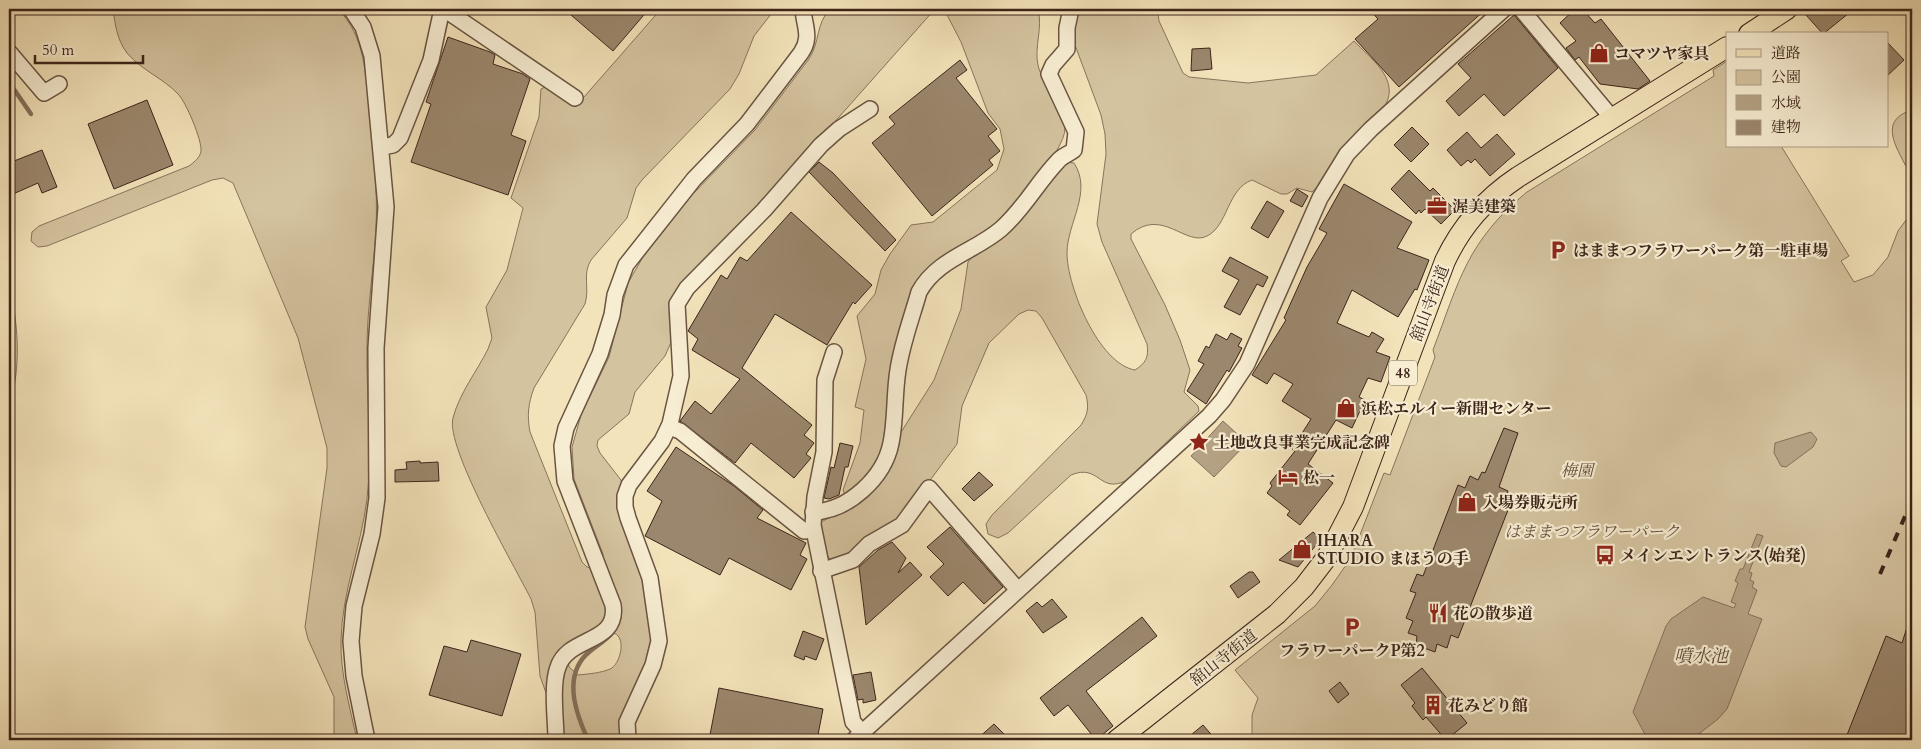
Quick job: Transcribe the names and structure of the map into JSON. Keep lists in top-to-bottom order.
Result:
{
  "streets": {
    "main road": ["舘山寺街道", "48"]
  },
  "water": ["噴水池"],
  "parks": ["梅園", "はままつフラワーパーク"],
  "places": {
    "shop": [
      "コマツヤ家具",
      "浜松エルイー新聞センター",
      "入場券販売所",
      "IHARA STUDIO まほうの手"
    ],
    "office": ["渥美建築"],
    "parking": ["はままつフラワーパーク第一駐車場", "フラワーパークP第2"],
    "place": ["土地改良事業完成記念碑"],
    "hotel": ["松一"],
    "bus stop": ["メインエントランス(始発)"],
    "restaurant": ["花の散歩道"],
    "building": ["花みどり館"]
  },
  "legend": [
    "道路",
    "公園",
    "水域",
    "建物"
  ],
  "scale_bar": "50 m"
}
